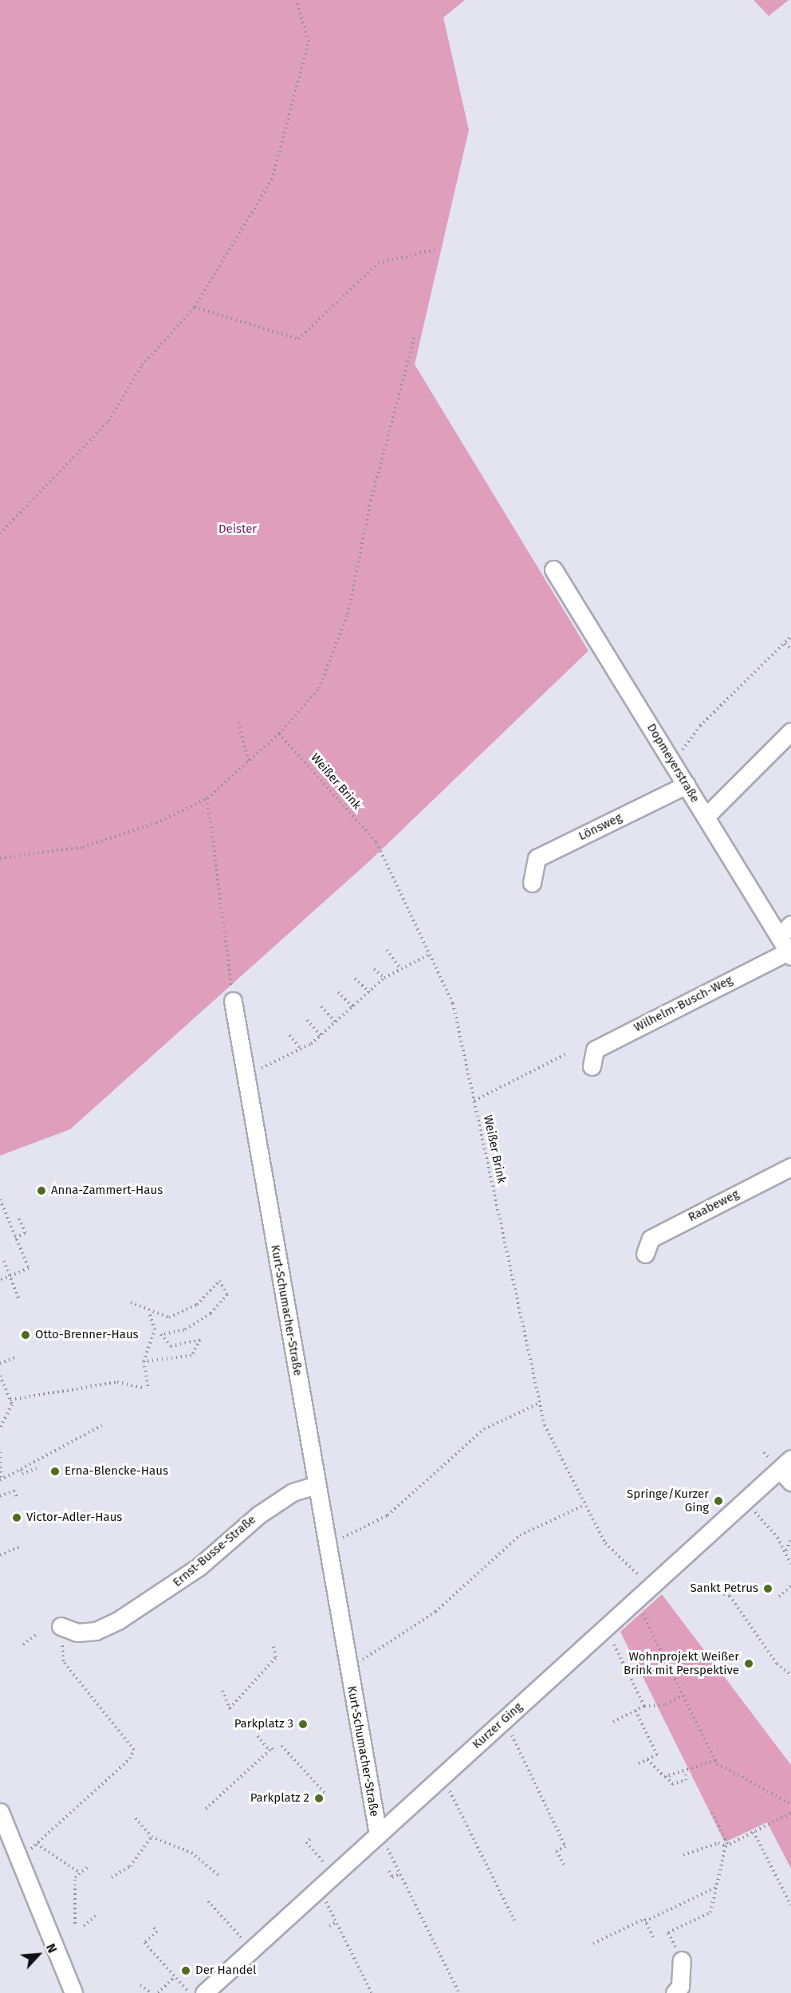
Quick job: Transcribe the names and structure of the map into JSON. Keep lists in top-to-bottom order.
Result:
{
  "streets": {
    "street": [
      "Dopmeyerstraße",
      "Lönsweg",
      "Wilhelm-Busch-Weg",
      "Raabeweg",
      "Kurt-Schumacher-Straße",
      "Ernst-Busse-Straße",
      "Kurzer Ging"
    ],
    "path": ["Weißer Brink"]
  },
  "crossings": [
    ["Dopmeyerstraße", "Lönsweg"],
    ["Dopmeyerstraße", "Wilhelm-Busch-Weg"],
    ["Weißer Brink", "Kurt-Schumacher-Straße"],
    ["Weißer Brink", "Kurzer Ging"],
    ["Kurt-Schumacher-Straße", "Ernst-Busse-Straße"],
    ["Kurt-Schumacher-Straße", "Kurzer Ging"]
  ],
  "parks": ["Deister"],
  "places": [
    "Anna-Zammert-Haus",
    "Otto-Brenner-Haus",
    "Erna-Blencke-Haus",
    "Springe/Kurzer Ging",
    "Victor-Adler-Haus",
    "Sankt Petrus",
    "Wohnprojekt Weißer Brink mit Perspektive",
    "Parkplatz 3",
    "Parkplatz 2",
    "Der Handel"
  ],
  "north": "top right"
}
